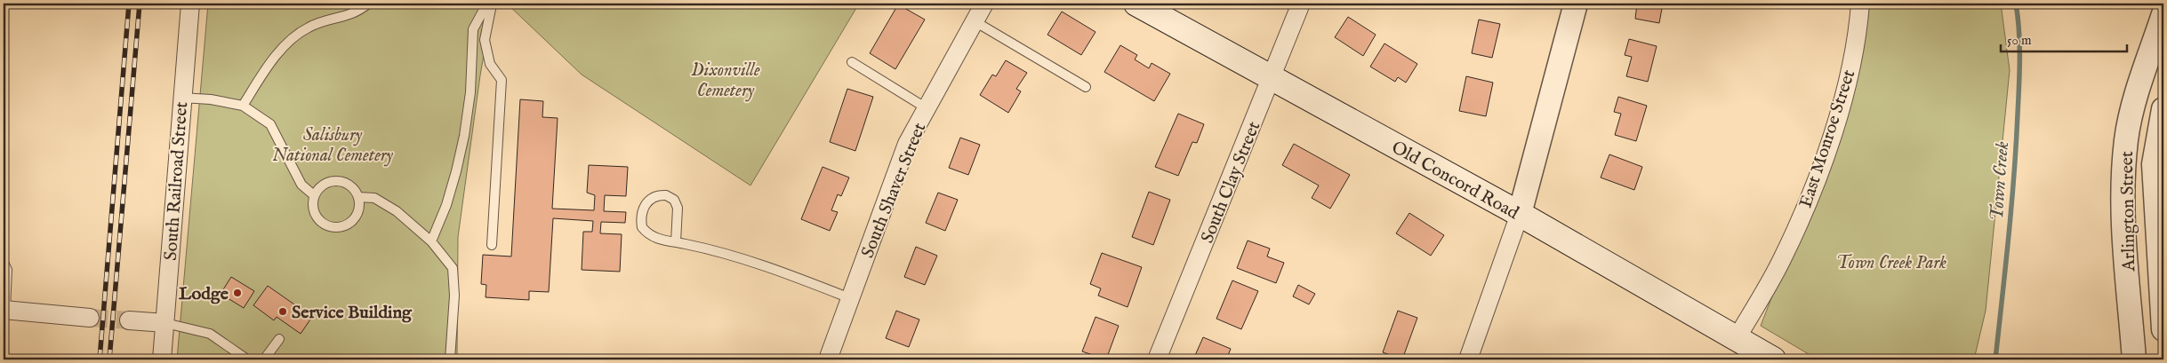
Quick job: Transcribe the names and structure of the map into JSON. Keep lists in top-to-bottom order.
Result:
{
  "streets": {
    "main road": ["Old Concord Road"],
    "street": [
      "East Monroe Street",
      "South Railroad Street",
      "South Clay Street",
      "South Shaver Street",
      "Arlington Street"
    ]
  },
  "crossings": [
    ["East Monroe Street", "Old Concord Road"],
    ["Old Concord Road", "South Clay Street"]
  ],
  "water": ["Town Creek"],
  "parks": ["Dixonville Cemetery", "Salisbury National Cemetery", "Town Creek Park"],
  "places": ["Lodge", "Service Building"],
  "scale_bar": "50 m"
}
